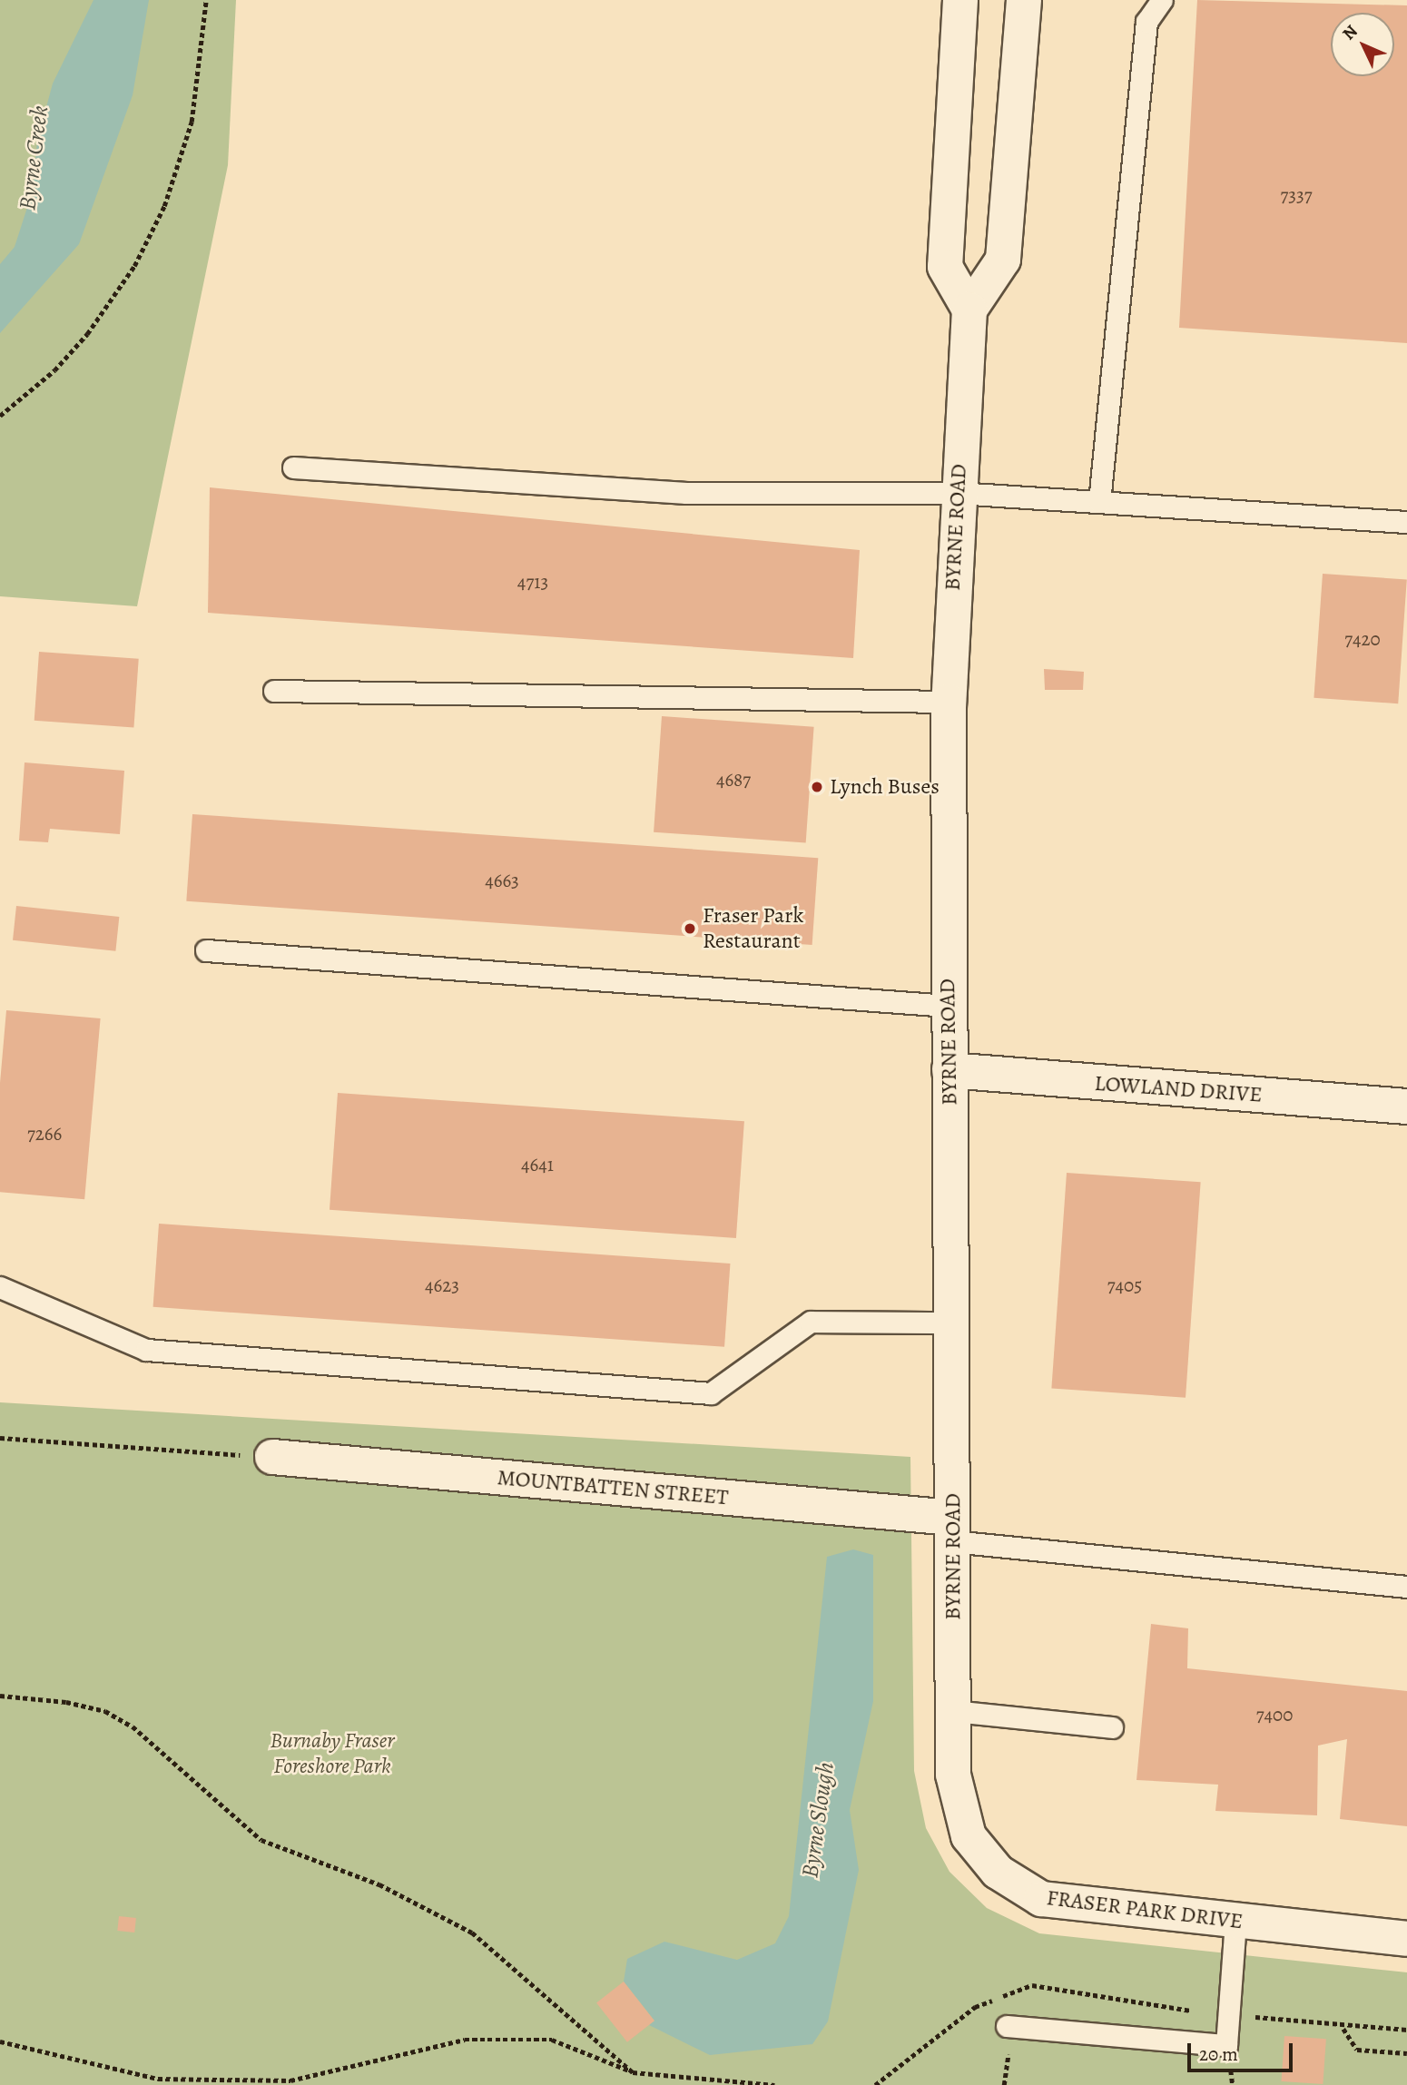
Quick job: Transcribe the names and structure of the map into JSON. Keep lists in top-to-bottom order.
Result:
{
  "streets": {
    "street": [
      "BYRNE ROAD",
      "LOWLAND DRIVE",
      "MOUNTBATTEN STREET",
      "FRASER PARK DRIVE"
    ]
  },
  "crossings": [
    ["BYRNE ROAD", "LOWLAND DRIVE"],
    ["BYRNE ROAD", "MOUNTBATTEN STREET"],
    ["BYRNE ROAD", "FRASER PARK DRIVE"]
  ],
  "water": ["Byrne Creek", "Byrne Slough"],
  "parks": ["Burnaby Fraser Foreshore Park"],
  "places": ["Lynch Buses", "Fraser Park Restaurant"],
  "house_numbers": [
    "7337",
    "4713",
    "7420",
    "4687",
    "4663",
    "7266",
    "4641",
    "4623",
    "7405",
    "7400"
  ],
  "scale_bar": "20 m",
  "north": "top left"
}
